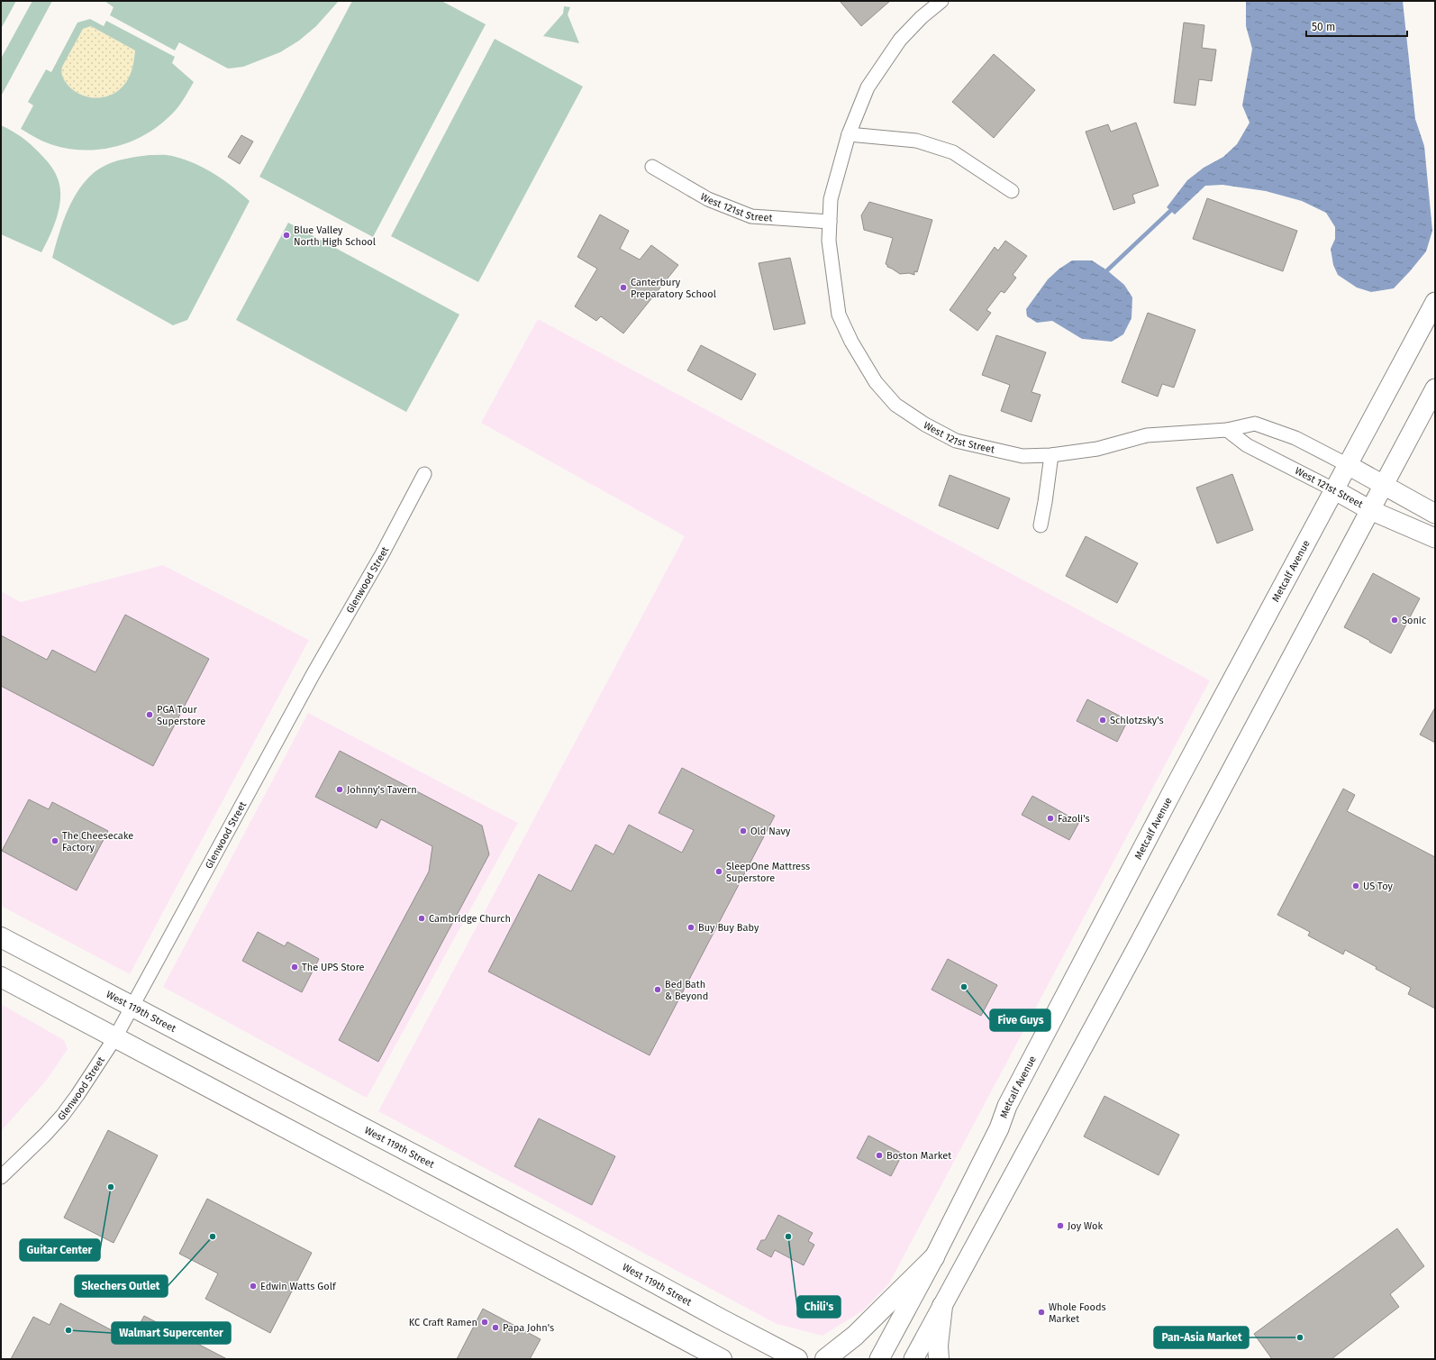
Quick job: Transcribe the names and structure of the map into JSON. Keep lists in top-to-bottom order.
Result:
{
  "streets": {
    "main road": ["West 121st Street", "Metcalf Avenue", "West 119th Street"],
    "street": ["Glenwood Street"]
  },
  "crossings": [
    ["West 121st Street", "Metcalf Avenue"],
    ["Glenwood Street", "West 119th Street"]
  ],
  "places": [
    "Blue Valley North High School",
    "Canterbury Preparatory School",
    "Sonic",
    "PGA Tour Superstore",
    "Schlotzsky's",
    "Johnny's Tavern",
    "Fazoli's",
    "Old Navy",
    "The Cheesecake Factory",
    "SleepOne Mattress Superstore",
    "US Toy",
    "Cambridge Church",
    "Buy Buy Baby",
    "The UPS Store",
    "Five Guys",
    "Bed Bath & Beyond",
    "Boston Market",
    "Guitar Center",
    "Joy Wok",
    "Skechers Outlet",
    "Chili's",
    "Edwin Watts Golf",
    "Whole Foods Market",
    "KC Craft Ramen",
    "Papa John's",
    "Walmart Supercenter",
    "Pan-Asia Market"
  ],
  "scale_bar": "50 m"
}
